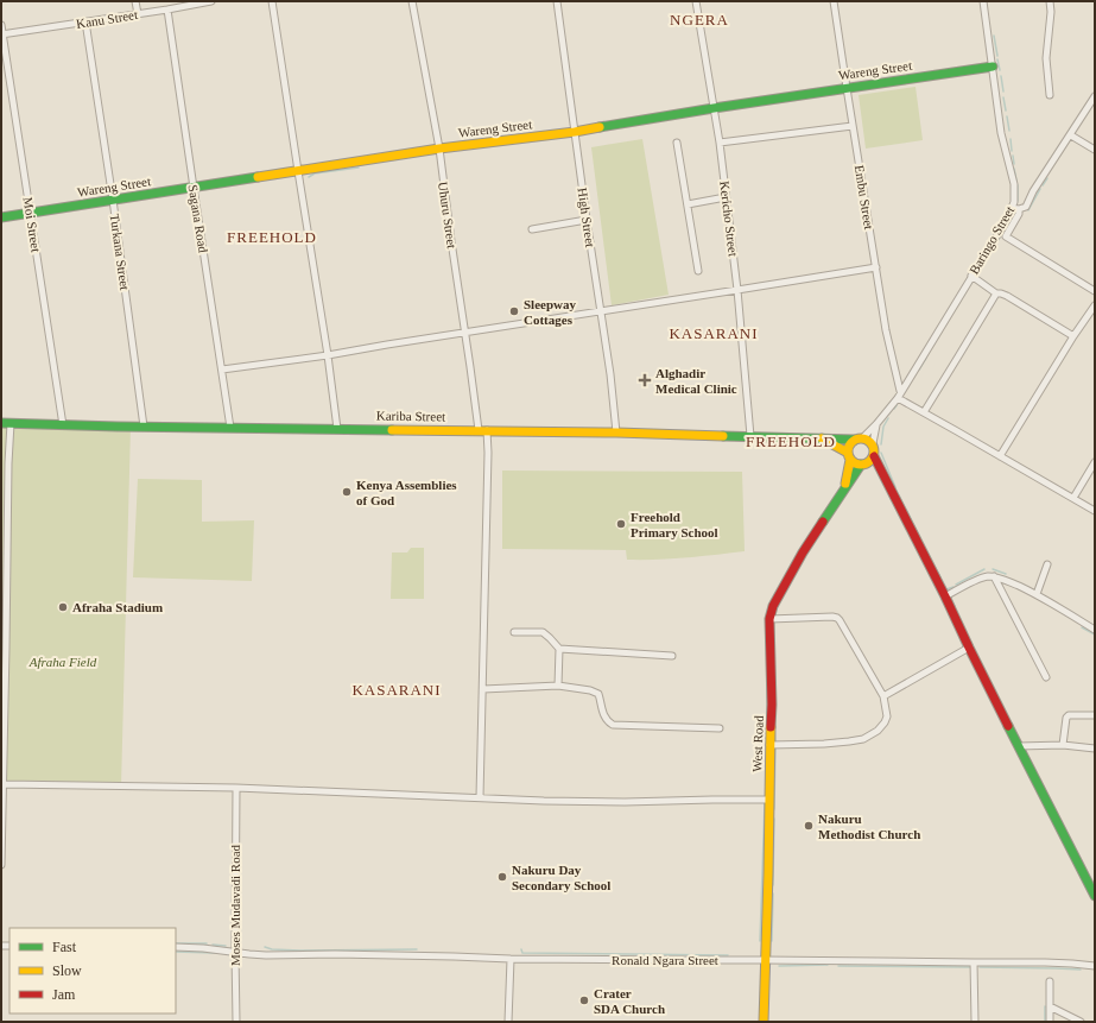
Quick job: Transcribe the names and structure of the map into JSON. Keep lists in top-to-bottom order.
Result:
{
  "streets": {
    "street": [
      "Kanu Street",
      "Wareng Street",
      "Embu Street",
      "Uhuru Street",
      "High Street",
      "Sagana Road",
      "Kericho Street",
      "Moi Street",
      "Baringo Street",
      "Turkana Street",
      "Kariba Street",
      "West Road",
      "Moses Mudavadi Road",
      "Ronald Ngara Street"
    ]
  },
  "crossings": [
    ["Kanu Street", "Sagana Road"],
    ["Kanu Street", "Moi Street"],
    ["Kanu Street", "Turkana Street"],
    ["Wareng Street", "Embu Street"],
    ["Wareng Street", "Uhuru Street"],
    ["Wareng Street", "High Street"],
    ["Wareng Street", "Sagana Road"],
    ["Wareng Street", "Kericho Street"],
    ["Wareng Street", "Moi Street"],
    ["Wareng Street", "Baringo Street"],
    ["Wareng Street", "Turkana Street"],
    ["Embu Street", "Baringo Street"],
    ["Uhuru Street", "Kariba Street"],
    ["High Street", "Kariba Street"],
    ["Sagana Road", "Kariba Street"],
    ["Kericho Street", "Kariba Street"],
    ["Moi Street", "Kariba Street"],
    ["Baringo Street", "Kariba Street"],
    ["Baringo Street", "West Road"],
    ["Turkana Street", "Kariba Street"],
    ["Kariba Street", "West Road"],
    ["West Road", "Ronald Ngara Street"],
    ["Moses Mudavadi Road", "Ronald Ngara Street"]
  ],
  "districts": [
    "NGERA",
    "FREEHOLD",
    "KASARANI",
    "FREEHOLD",
    "KASARANI"
  ],
  "parks": ["Afraha Field"],
  "places": {
    "other": [
      "Sleepway Cottages",
      "Kenya Assemblies of God",
      "Freehold Primary School",
      "Afraha Stadium",
      "Nakuru Methodist Church",
      "Nakuru Day Secondary School",
      "Crater SDA Church"
    ],
    "health": ["Alghadir Medical Clinic"]
  },
  "legend": ["Fast", "Slow", "Jam"]
}
